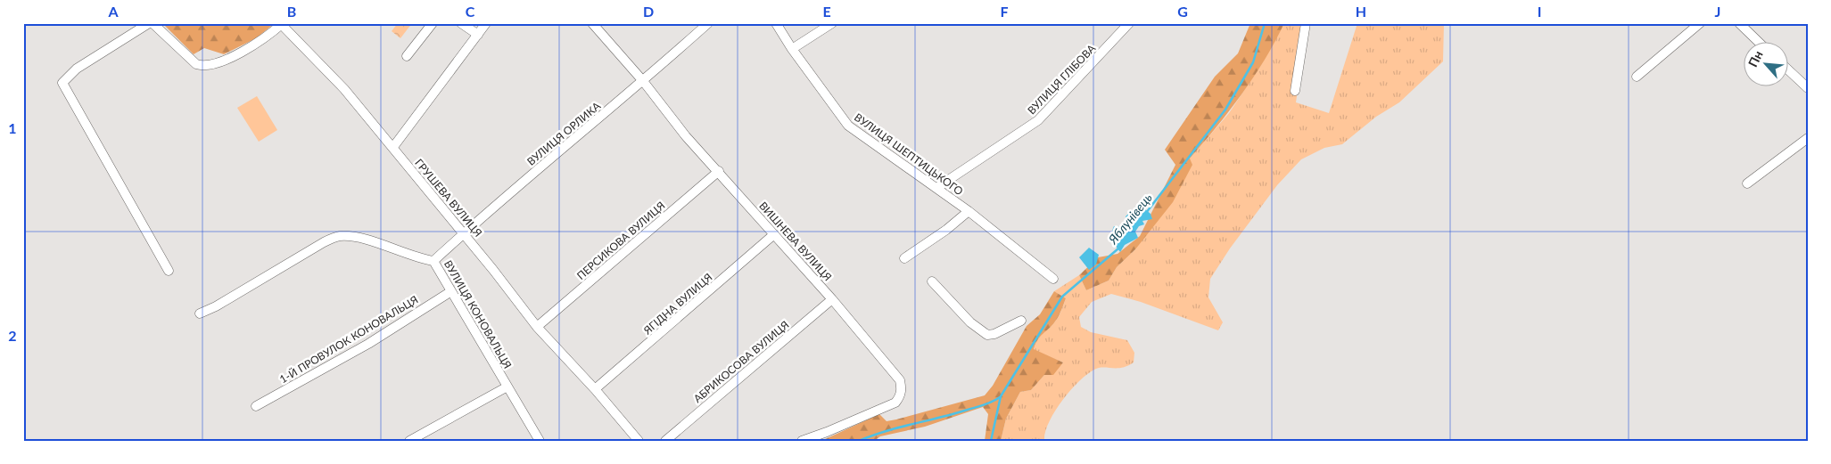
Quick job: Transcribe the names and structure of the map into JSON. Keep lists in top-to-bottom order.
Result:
{
  "streets": {
    "street": [
      "ВУЛИЦЯ ГЛІБОВА",
      "ВУЛИЦЯ ОРЛИКА",
      "ВУЛИЦЯ ШЕПТИЦЬКОГО",
      "ГРУШЕВА ВУЛИЦЯ",
      "ПЕРСИКОВА ВУЛИЦЯ",
      "ВИШНЕВА ВУЛИЦЯ",
      "ЯГІДНА ВУЛИЦЯ",
      "ВУЛИЦЯ КОНОВАЛЬЦЯ",
      "1-Й ПРОВУЛОК КОНОВАЛЬЦЯ",
      "АБРИКОСОВА ВУЛИЦЯ"
    ]
  },
  "crossings": [
    ["ВУЛИЦЯ ГЛІБОВА", "ВУЛИЦЯ ШЕПТИЦЬКОГО"],
    ["ВУЛИЦЯ ОРЛИКА", "ГРУШЕВА ВУЛИЦЯ"],
    ["ВУЛИЦЯ ОРЛИКА", "ВИШНЕВА ВУЛИЦЯ"],
    ["ВУЛИЦЯ ОРЛИКА", "ВУЛИЦЯ КОНОВАЛЬЦЯ"],
    ["ГРУШЕВА ВУЛИЦЯ", "ПЕРСИКОВА ВУЛИЦЯ"],
    ["ГРУШЕВА ВУЛИЦЯ", "ЯГІДНА ВУЛИЦЯ"],
    ["ПЕРСИКОВА ВУЛИЦЯ", "ВИШНЕВА ВУЛИЦЯ"],
    ["ВИШНЕВА ВУЛИЦЯ", "ЯГІДНА ВУЛИЦЯ"],
    ["ВИШНЕВА ВУЛИЦЯ", "АБРИКОСОВА ВУЛИЦЯ"],
    ["ВУЛИЦЯ КОНОВАЛЬЦЯ", "1-Й ПРОВУЛОК КОНОВАЛЬЦЯ"]
  ],
  "water": ["Яблунівець"],
  "north": "top left",
  "grid": {
    "columns": [
      "A",
      "B",
      "C",
      "D",
      "E",
      "F",
      "G",
      "H",
      "I",
      "J"
    ],
    "rows": ["1", "2"]
  }
}
